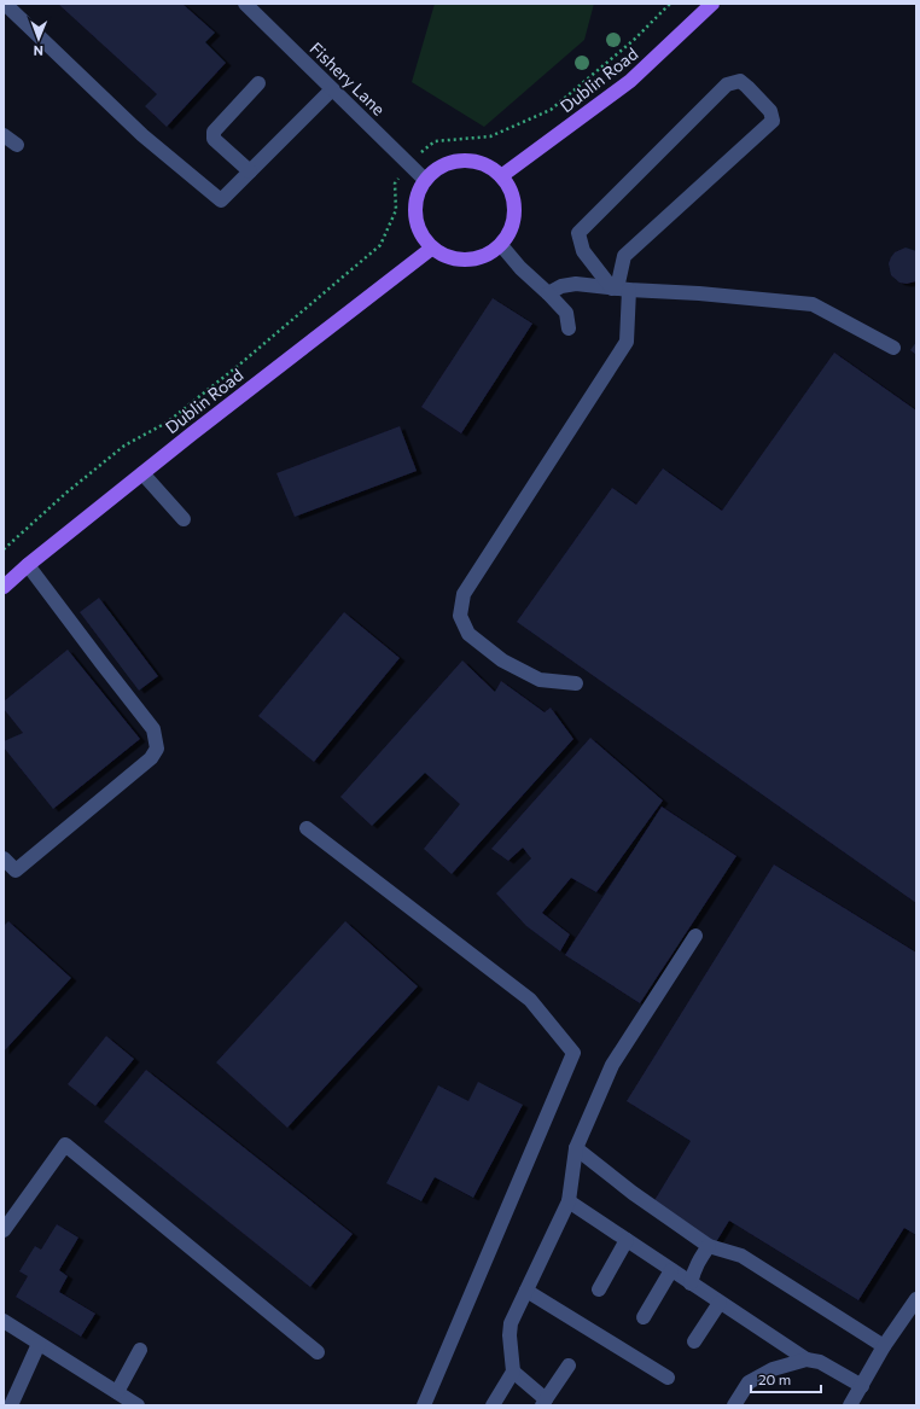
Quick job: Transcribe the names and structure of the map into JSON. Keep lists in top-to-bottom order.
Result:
{
  "streets": {
    "main road": ["Dublin Road"],
    "street": ["Fishery Lane"]
  },
  "crossings": [
    ["Fishery Lane", "Dublin Road"]
  ],
  "scale_bar": "20 m",
  "north": "bottom"
}
